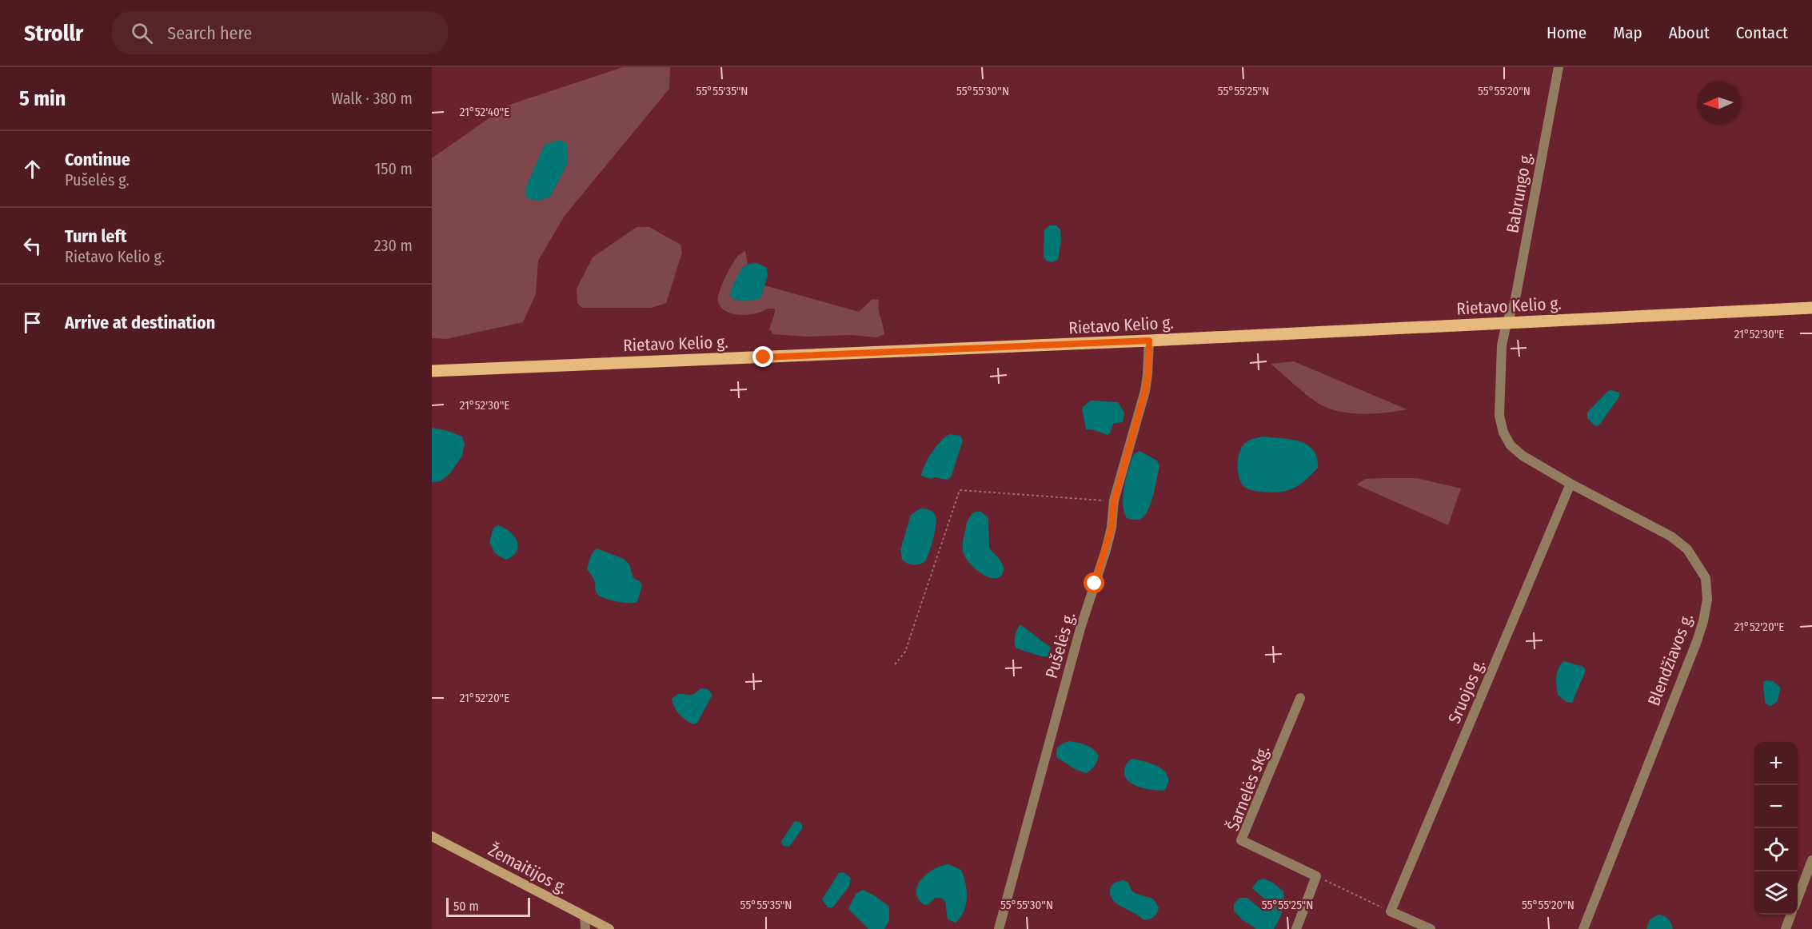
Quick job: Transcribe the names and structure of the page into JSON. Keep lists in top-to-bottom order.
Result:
{
  "streets": {
    "main road": ["Rietavo Kelio g.", "Žemaitijos g."],
    "street": [
      "Babrungo g.",
      "Pušelės g.",
      "Blendžiavos g.",
      "Sruojos g.",
      "Šarnelės skg."
    ]
  },
  "crossings": [
    ["Babrungo g.", "Rietavo Kelio g."],
    ["Babrungo g.", "Blendžiavos g."],
    ["Rietavo Kelio g.", "Pušelės g."],
    ["Rietavo Kelio g.", "Blendžiavos g."],
    ["Blendžiavos g.", "Sruojos g."]
  ],
  "scale_bar": "50 m",
  "north": "left",
  "page": {
    "header": "Strollr",
    "search": "Search here",
    "nav": [
      "Home",
      "Map",
      "About",
      "Contact"
    ],
    "heading": ["5 min", "Walk · 380 m"],
    "list": [
      ["Continue", "Pušelės g.", "150 m"],
      ["Turn left", "Rietavo Kelio g.", "230 m"],
      "Arrive at destination"
    ],
    "map_buttons": ["+", "−"],
    "scale": "50 m"
  },
  "coordinates": [
    "55°55'35\"N",
    "55°55'30\"N",
    "55°55'25\"N",
    "55°55'20\"N",
    "21°52'40\"E",
    "21°52'30\"E",
    "21°52'20\"E"
  ]
}
